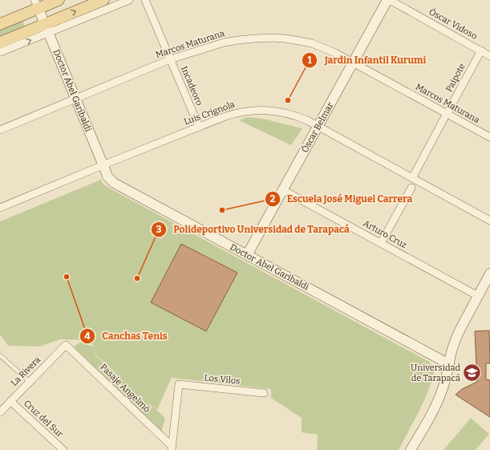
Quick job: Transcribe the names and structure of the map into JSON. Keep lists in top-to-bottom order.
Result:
{
  "streets": {
    "street": [
      "Óscar Vidoso",
      "Marcos Maturana",
      "Paipote",
      "Incadeoro",
      "Doctor Abel Garibaldi",
      "Luis Crignola",
      "Óscar Belmar",
      "Arturo Cruz",
      "La Rivera",
      "Los Vilos",
      "Pasaje Angelmó",
      "Cruz del Sur"
    ]
  },
  "crossings": [
    ["Óscar Vidoso", "Paipote"],
    ["Marcos Maturana", "Paipote"],
    ["Marcos Maturana", "Incadeoro"],
    ["Marcos Maturana", "Doctor Abel Garibaldi"],
    ["Marcos Maturana", "Óscar Belmar"],
    ["Paipote", "Luis Crignola"],
    ["Incadeoro", "Luis Crignola"],
    ["Doctor Abel Garibaldi", "Luis Crignola"],
    ["Doctor Abel Garibaldi", "Óscar Belmar"],
    ["Luis Crignola", "Óscar Belmar"],
    ["Óscar Belmar", "Arturo Cruz"],
    ["La Rivera", "Pasaje Angelmó"],
    ["La Rivera", "Cruz del Sur"],
    ["Los Vilos", "Pasaje Angelmó"]
  ],
  "places": {
    "other": [
      "Jardin Infantil Kurumi",
      "Escuela José Miguel Carrera",
      "Canchas Tenis",
      "Polideportivo Universidad de Tarapacá"
    ],
    "school or university": ["Universidad de Tarapacá"]
  }
}
